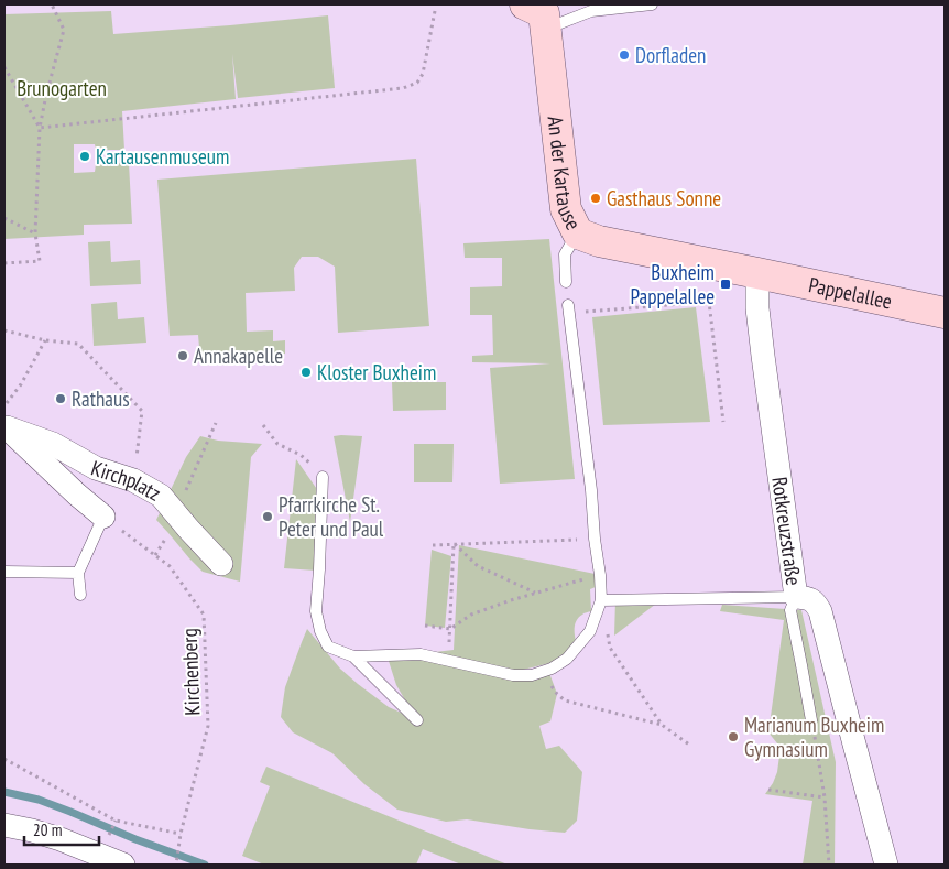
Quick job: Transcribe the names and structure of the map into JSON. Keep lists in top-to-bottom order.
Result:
{
  "streets": {
    "street": [
      "An der Kartause",
      "Pappelallee",
      "Kirchplatz",
      "Rotkreuzstraße"
    ],
    "path": ["Kirchenberg"]
  },
  "crossings": [
    ["An der Kartause", "Pappelallee"],
    ["An der Kartause", "Rotkreuzstraße"],
    ["Pappelallee", "Rotkreuzstraße"],
    ["Kirchplatz", "Kirchenberg"]
  ],
  "parks": ["Brunogarten"],
  "places": {
    "other": [
      "Dorfladen",
      "Kartausenmuseum",
      "Gasthaus Sonne",
      "Annakapelle",
      "Kloster Buxheim",
      "Rathaus",
      "Pfarrkirche St. Peter und Paul",
      "Marianum Buxheim Gymnasium"
    ],
    "transit": ["Buxheim Pappelallee"]
  },
  "scale_bar": "20 m"
}
